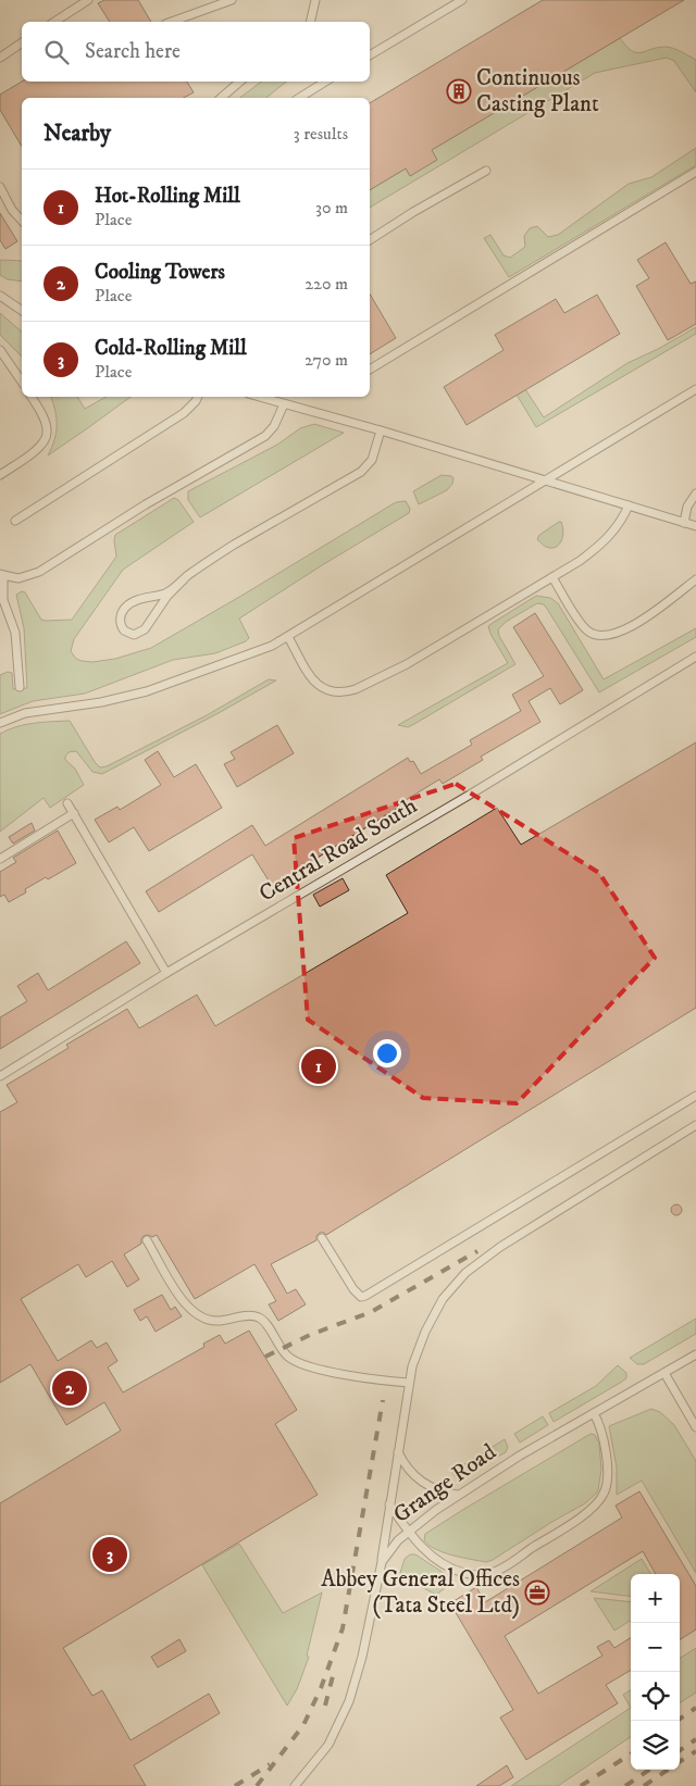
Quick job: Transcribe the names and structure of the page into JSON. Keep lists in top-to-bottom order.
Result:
{
  "streets": {
    "lane": ["Central Road South", "Grange Road"]
  },
  "places": {
    "building": ["Continuous Casting Plant"],
    "office": ["Abbey General Offices (Tata Steel Ltd)"]
  },
  "page": {
    "search": "Search here",
    "heading": ["Nearby", "3 results"],
    "list": [
      {
        "mark": "1",
        "name": "Hot-Rolling Mill",
        "note": "Place",
        "value": "30 m"
      },
      {
        "mark": "2",
        "name": "Cooling Towers",
        "note": "Place",
        "value": "220 m"
      },
      {
        "mark": "3",
        "name": "Cold-Rolling Mill",
        "note": "Place",
        "value": "270 m"
      }
    ],
    "pins": ["1", "2", "3"],
    "map_buttons": ["+", "−"]
  }
}
